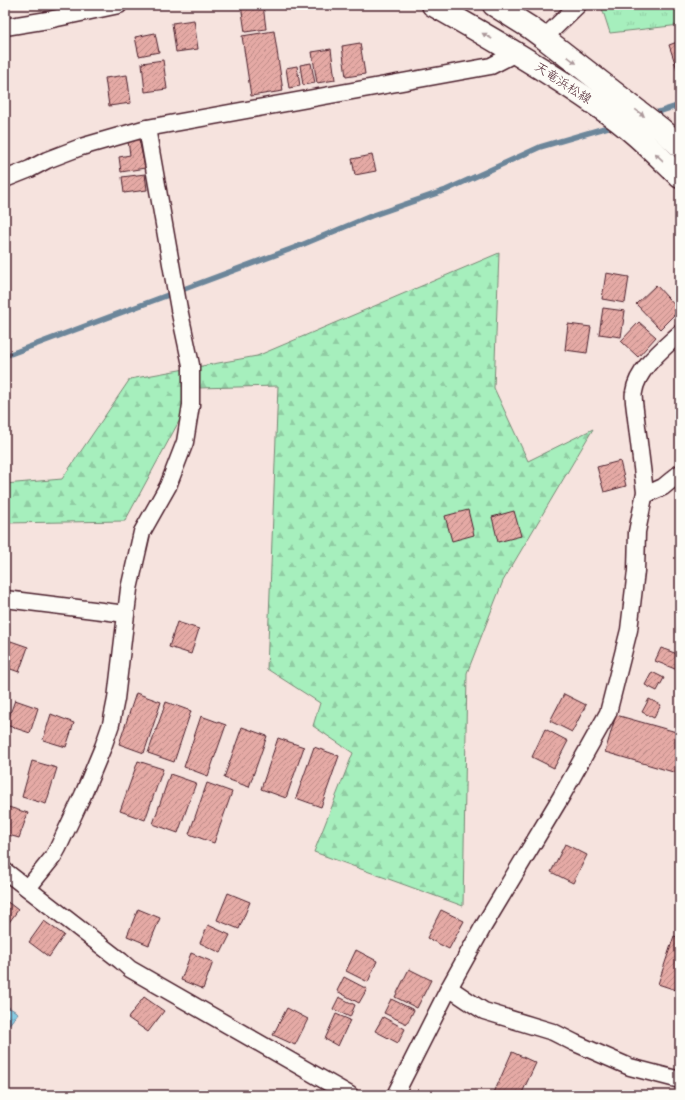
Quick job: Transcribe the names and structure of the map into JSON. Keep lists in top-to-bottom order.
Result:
{
  "streets": {
    "main road": ["天竜浜松線"]
  }
}
